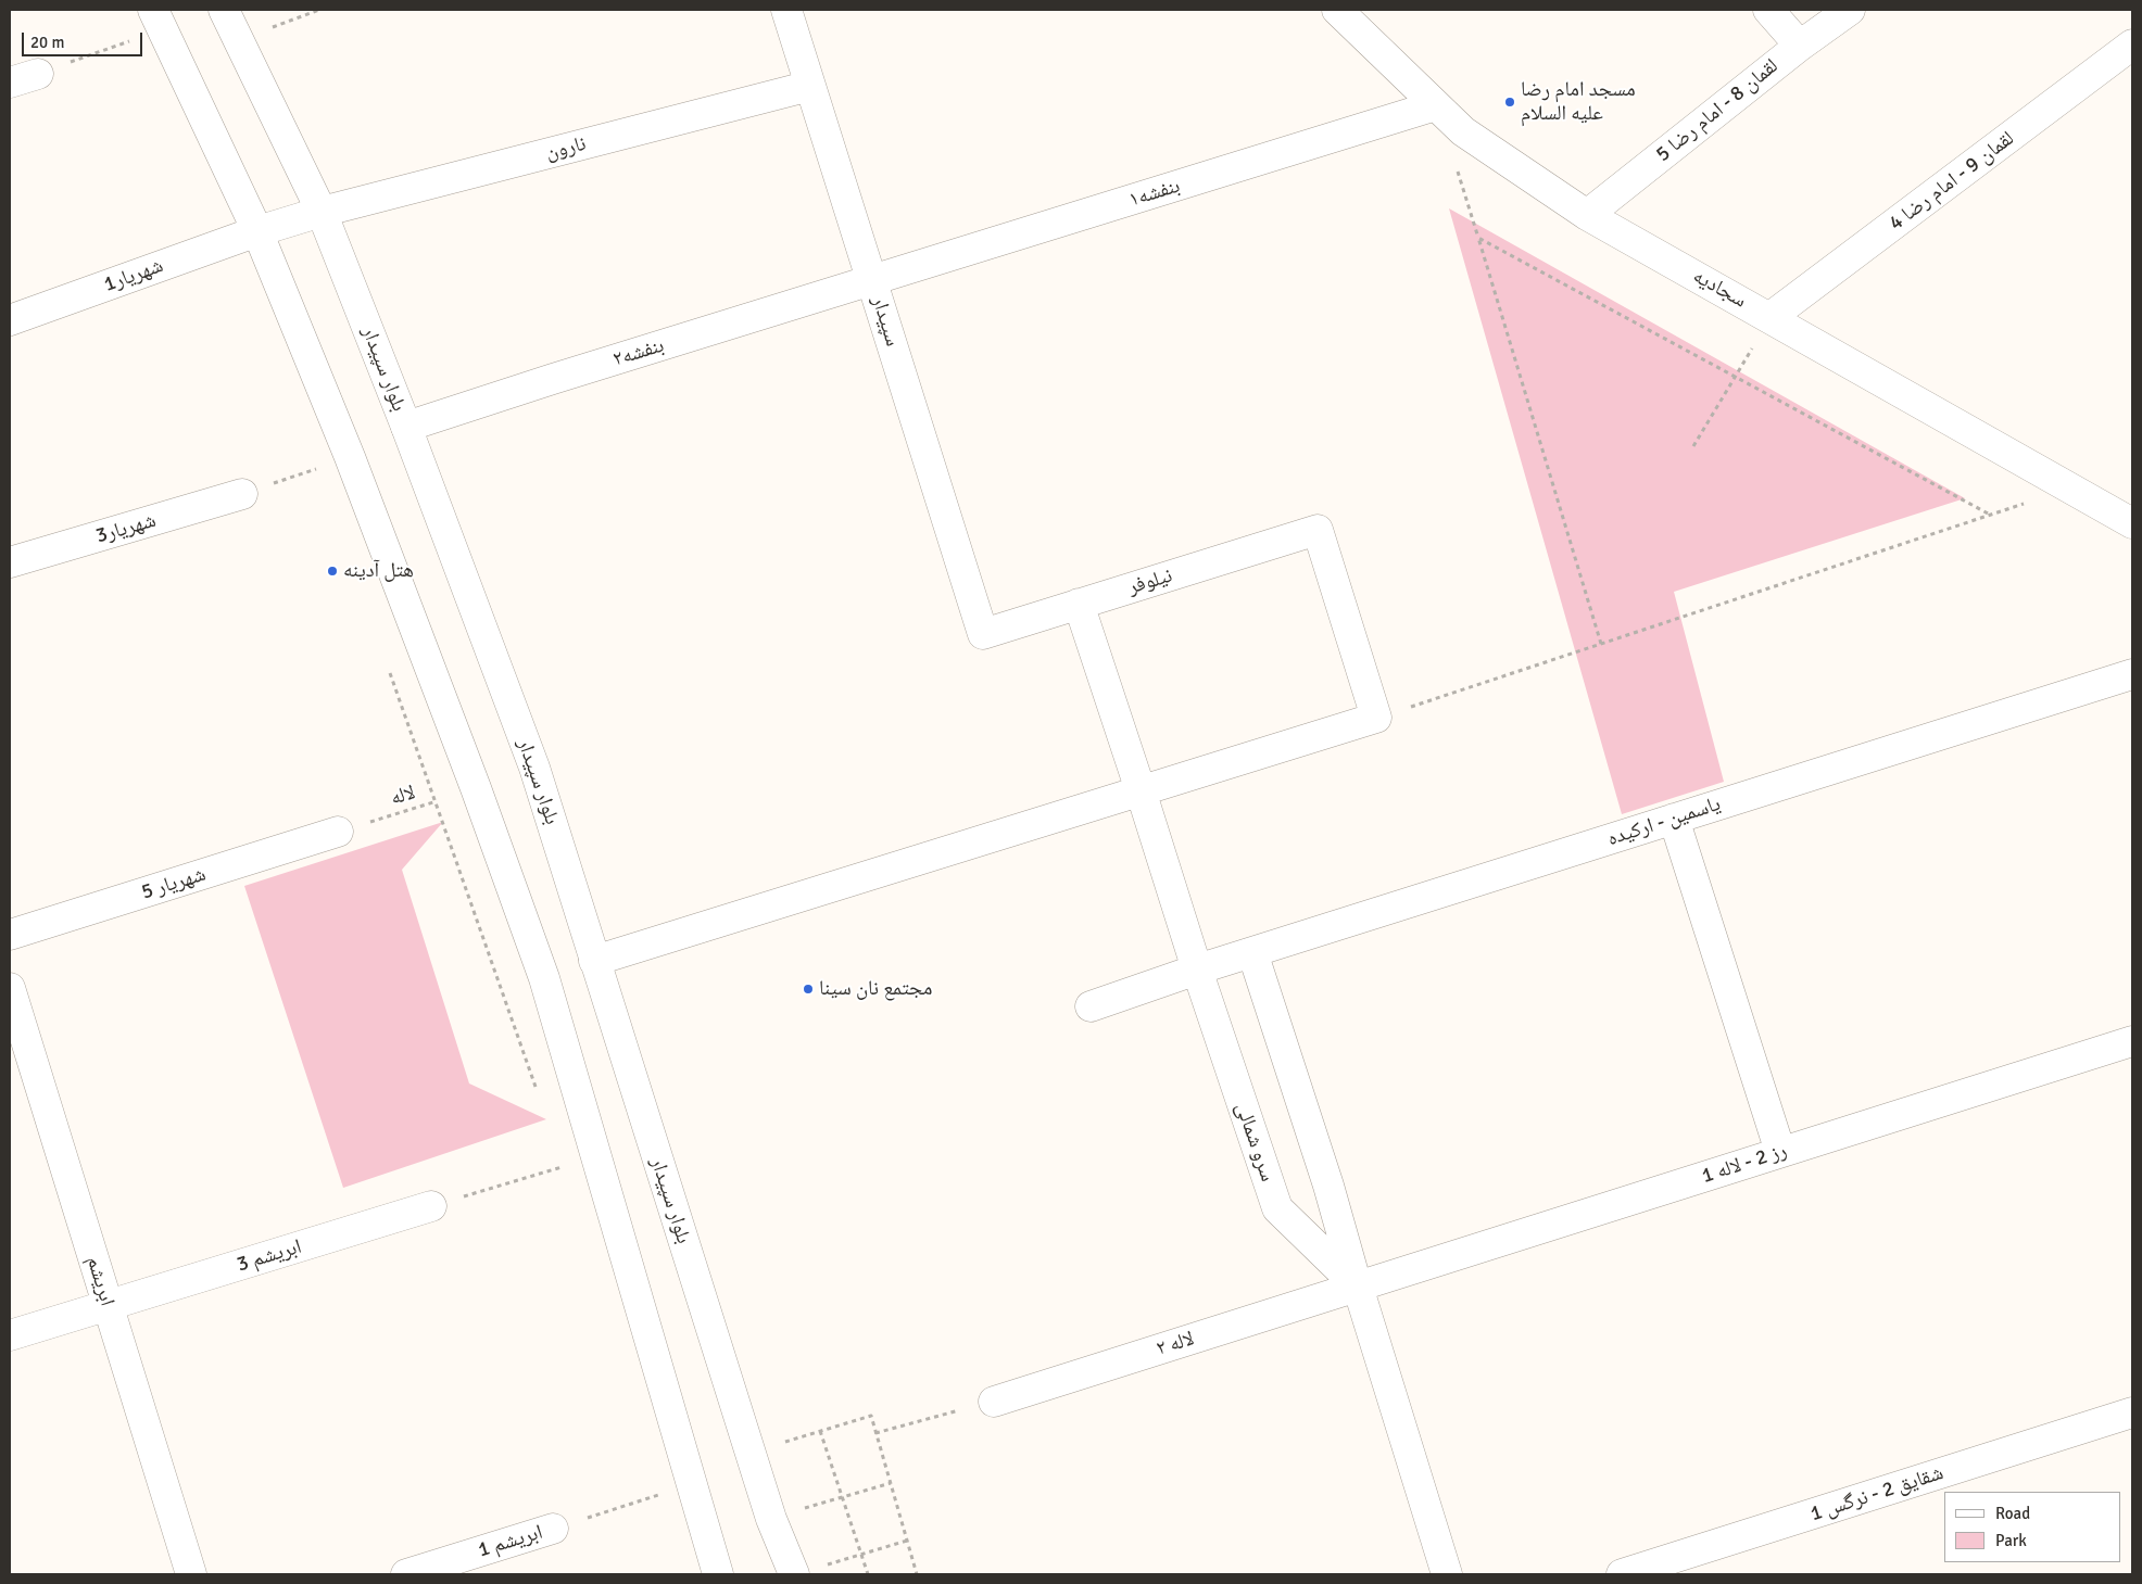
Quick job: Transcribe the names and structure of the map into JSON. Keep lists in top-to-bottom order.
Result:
{
  "streets": {
    "street": [
      "لقمان 8 - امام رضا 5",
      "نارون",
      "لقمان 9 - امام رضا 4",
      "بنفشه۱",
      "شهریار1",
      "سجادیه",
      "سپیدار",
      "بنفشه۲",
      "بلوار سپیدار",
      "شهریار3",
      "نیلوفر",
      "یاسمین - ارکیده",
      "شهریار 5",
      "سرو شمالی",
      "رز 2 - لاله 1",
      "ابریشم 3",
      "ابریشم",
      "لاله ۲",
      "شقایق 2 - نرگس 1",
      "ابریشم 1"
    ],
    "path": ["لاله"]
  },
  "crossings": [
    ["لقمان 8 - امام رضا 5", "سجادیه"],
    ["نارون", "شهریار1"],
    ["نارون", "سپیدار"],
    ["نارون", "بلوار سپیدار"],
    ["لقمان 9 - امام رضا 4", "سجادیه"],
    ["بنفشه۱", "سجادیه"],
    ["بنفشه۱", "سپیدار"],
    ["بنفشه۱", "بنفشه۲"],
    ["سپیدار", "بنفشه۲"],
    ["سپیدار", "نیلوفر"],
    ["بنفشه۲", "بلوار سپیدار"],
    ["نیلوفر", "سرو شمالی"],
    ["لاله", "شهریار 5"],
    ["یاسمین - ارکیده", "سرو شمالی"],
    ["سرو شمالی", "رز 2 - لاله 1"],
    ["سرو شمالی", "لاله ۲"],
    ["رز 2 - لاله 1", "لاله ۲"],
    ["ابریشم 3", "ابریشم"]
  ],
  "places": ["مسجد امام رضا علیه السلام", "هتل آدینه", "مجتمع نان سینا"],
  "legend": ["Road", "Park"],
  "scale_bar": "20 m"
}
